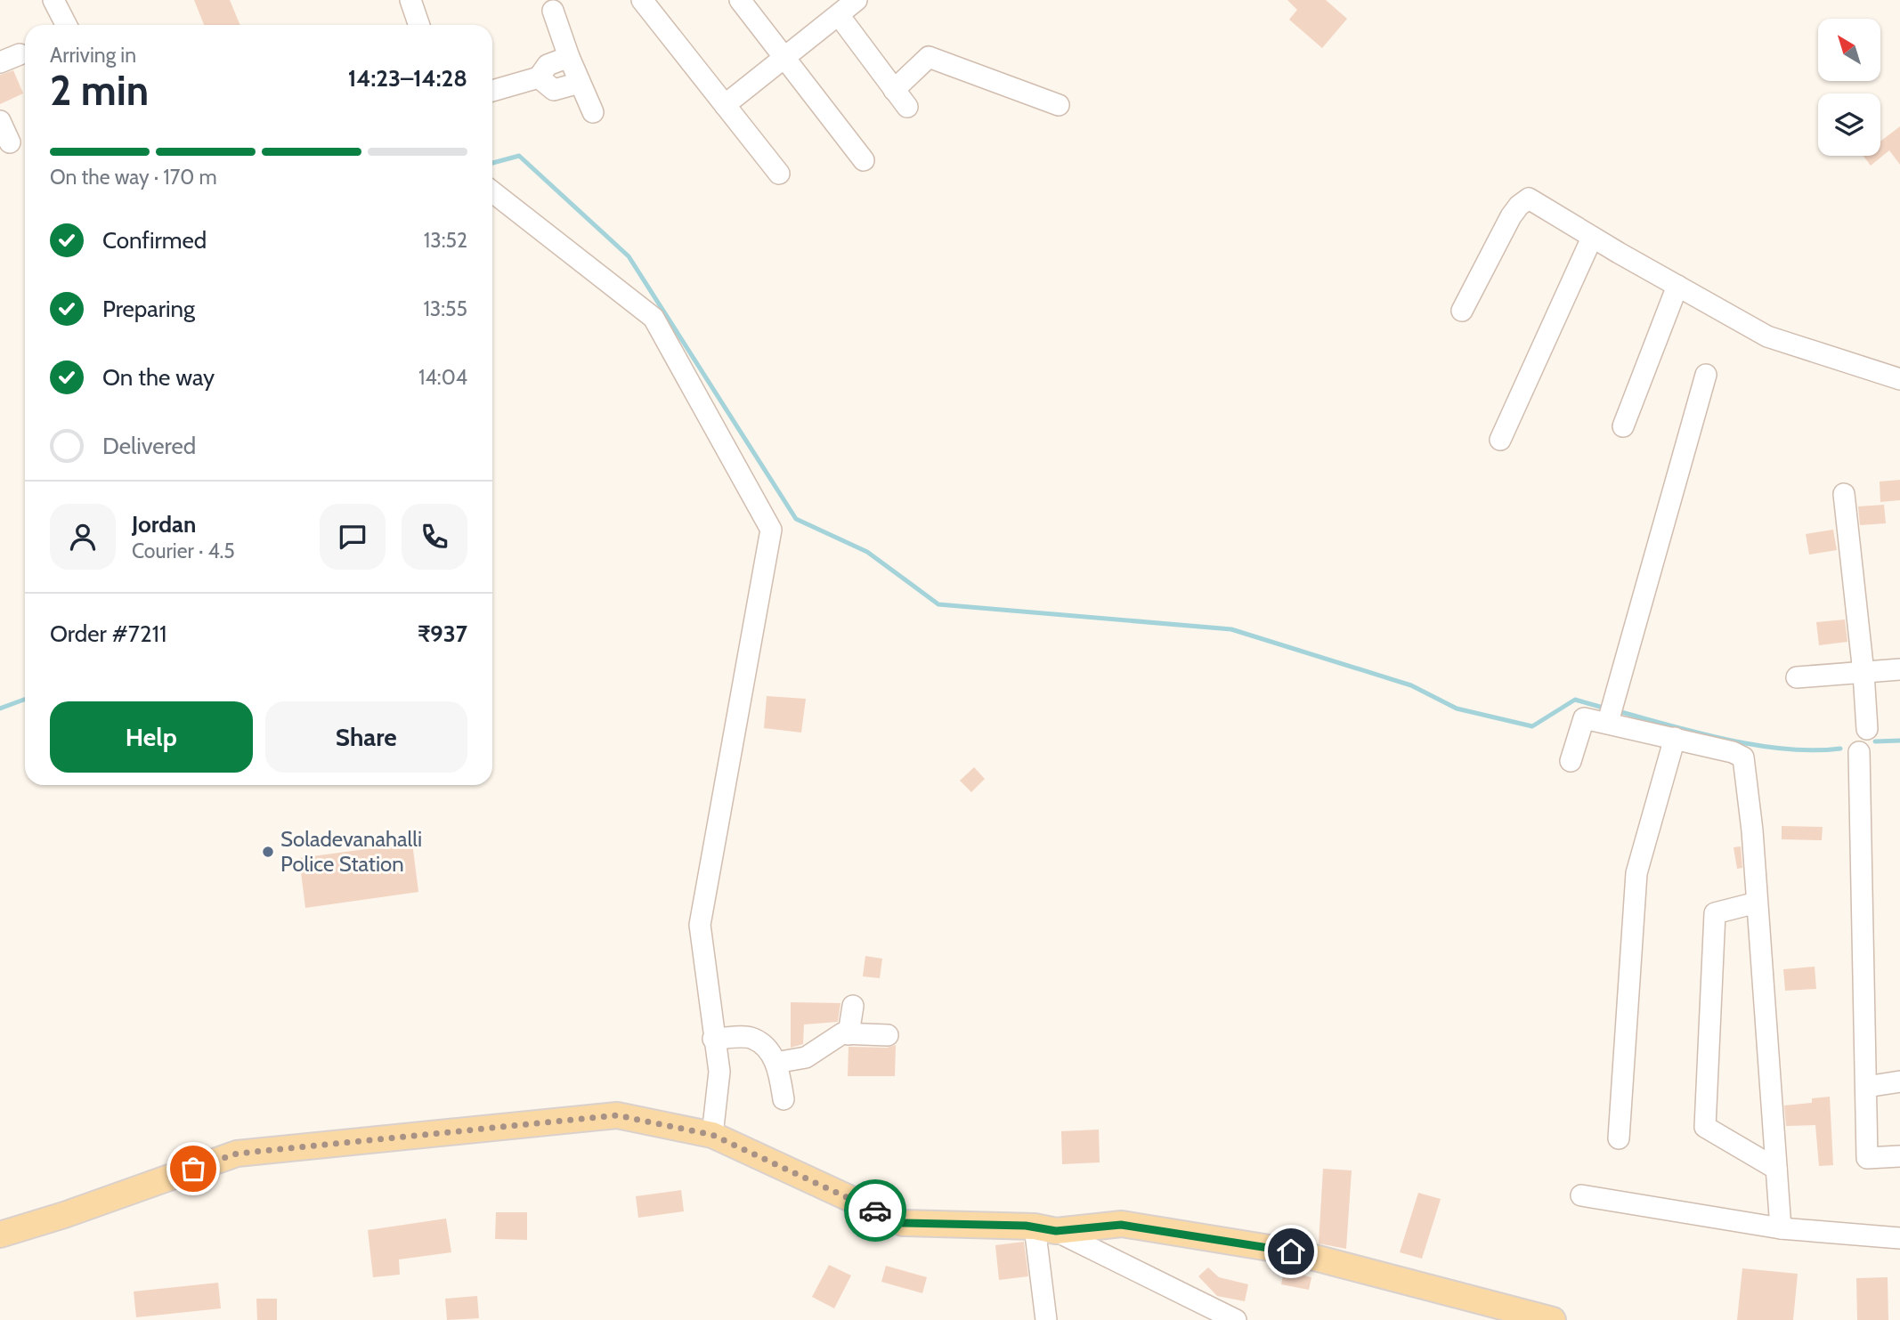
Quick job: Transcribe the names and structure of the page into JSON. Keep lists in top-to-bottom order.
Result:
{
  "places": ["Soladevanahalli Police Station"],
  "north": "top left",
  "page": {
    "heading": ["2 min", "Arriving in", "14:23–14:28"],
    "panel": [
      "Jordan",
      "Courier · 4.5",
      "Order #7211",
      "₹937"
    ],
    "bar": "On the way · 170 m",
    "list": [
      ["Confirmed", "13:52"],
      ["Preparing", "13:55"],
      ["On the way", "14:04"],
      "Delivered"
    ],
    "buttons": ["Help", "Share"]
  }
}
